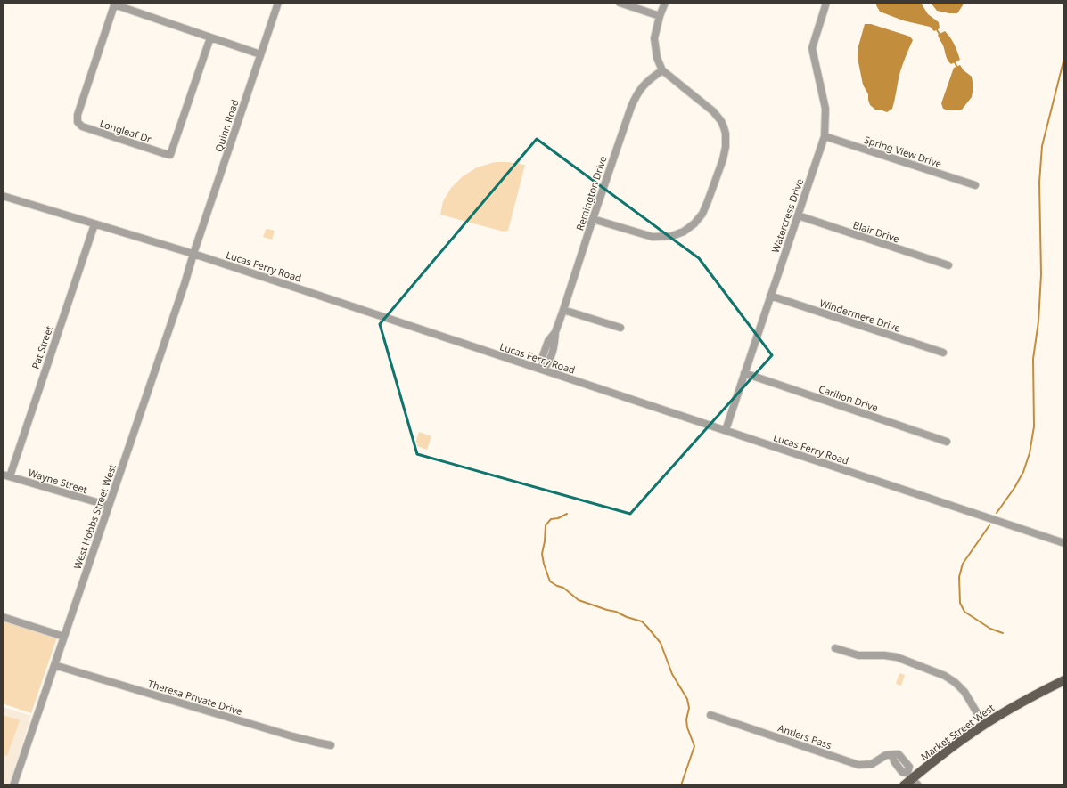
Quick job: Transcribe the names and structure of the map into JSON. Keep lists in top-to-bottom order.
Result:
{
  "streets": {
    "main road": ["Market Street West"],
    "street": [
      "Quinn Road",
      "Longleaf Dr",
      "Spring View Drive",
      "Remington Drive",
      "Watercress Drive",
      "Blair Drive",
      "Lucas Ferry Road",
      "Windermere Drive",
      "Pat Street",
      "Carillon Drive",
      "Wayne Street",
      "West Hobbs Street West",
      "Theresa Private Drive",
      "Antlers Pass"
    ]
  },
  "crossings": [
    ["Quinn Road", "Lucas Ferry Road"],
    ["Quinn Road", "West Hobbs Street West"],
    ["Spring View Drive", "Watercress Drive"],
    ["Remington Drive", "Lucas Ferry Road"],
    ["Watercress Drive", "Blair Drive"],
    ["Watercress Drive", "Lucas Ferry Road"],
    ["Watercress Drive", "Windermere Drive"],
    ["Watercress Drive", "Carillon Drive"],
    ["Lucas Ferry Road", "Pat Street"],
    ["Lucas Ferry Road", "West Hobbs Street West"],
    ["Pat Street", "Wayne Street"],
    ["Wayne Street", "West Hobbs Street West"],
    ["West Hobbs Street West", "Theresa Private Drive"],
    ["Market Street West", "Antlers Pass"]
  ]
}
